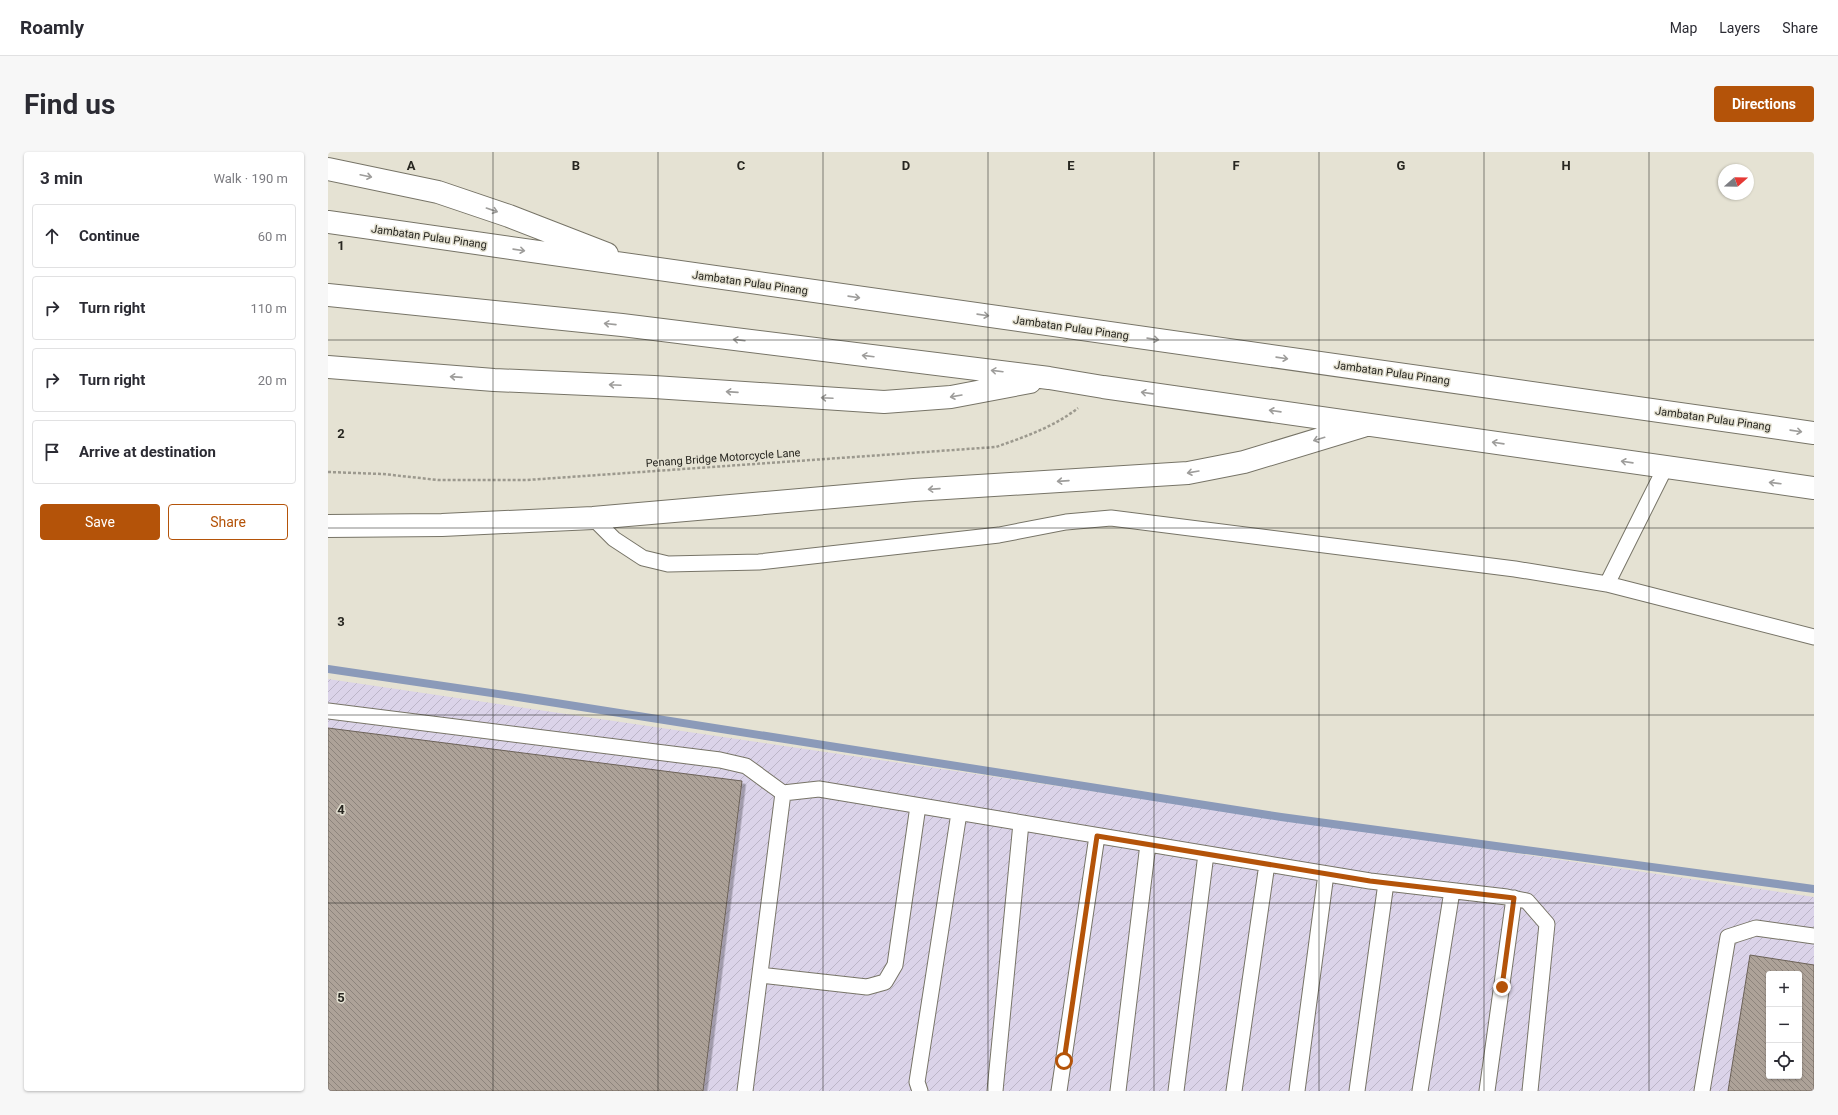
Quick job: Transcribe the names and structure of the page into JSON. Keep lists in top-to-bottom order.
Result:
{
  "streets": {
    "highway": ["Jambatan Pulau Pinang"],
    "path": ["Penang Bridge Motorcycle Lane"]
  },
  "north": "right",
  "page": {
    "header": "Roamly",
    "nav": ["Map", "Layers", "Share"],
    "buttons": [
      "Directions",
      ["Save", "Share"]
    ],
    "title": "Find us",
    "heading": ["3 min", "Walk · 190 m"],
    "list": [
      ["Continue", "60 m"],
      ["Turn right", "110 m"],
      ["Turn right", "20 m"],
      "Arrive at destination"
    ],
    "map_buttons": ["+", "−"]
  },
  "grid": {
    "columns": [
      "A",
      "B",
      "C",
      "D",
      "E",
      "F",
      "G",
      "H"
    ],
    "rows": [
      "1",
      "2",
      "3",
      "4",
      "5"
    ]
  }
}
